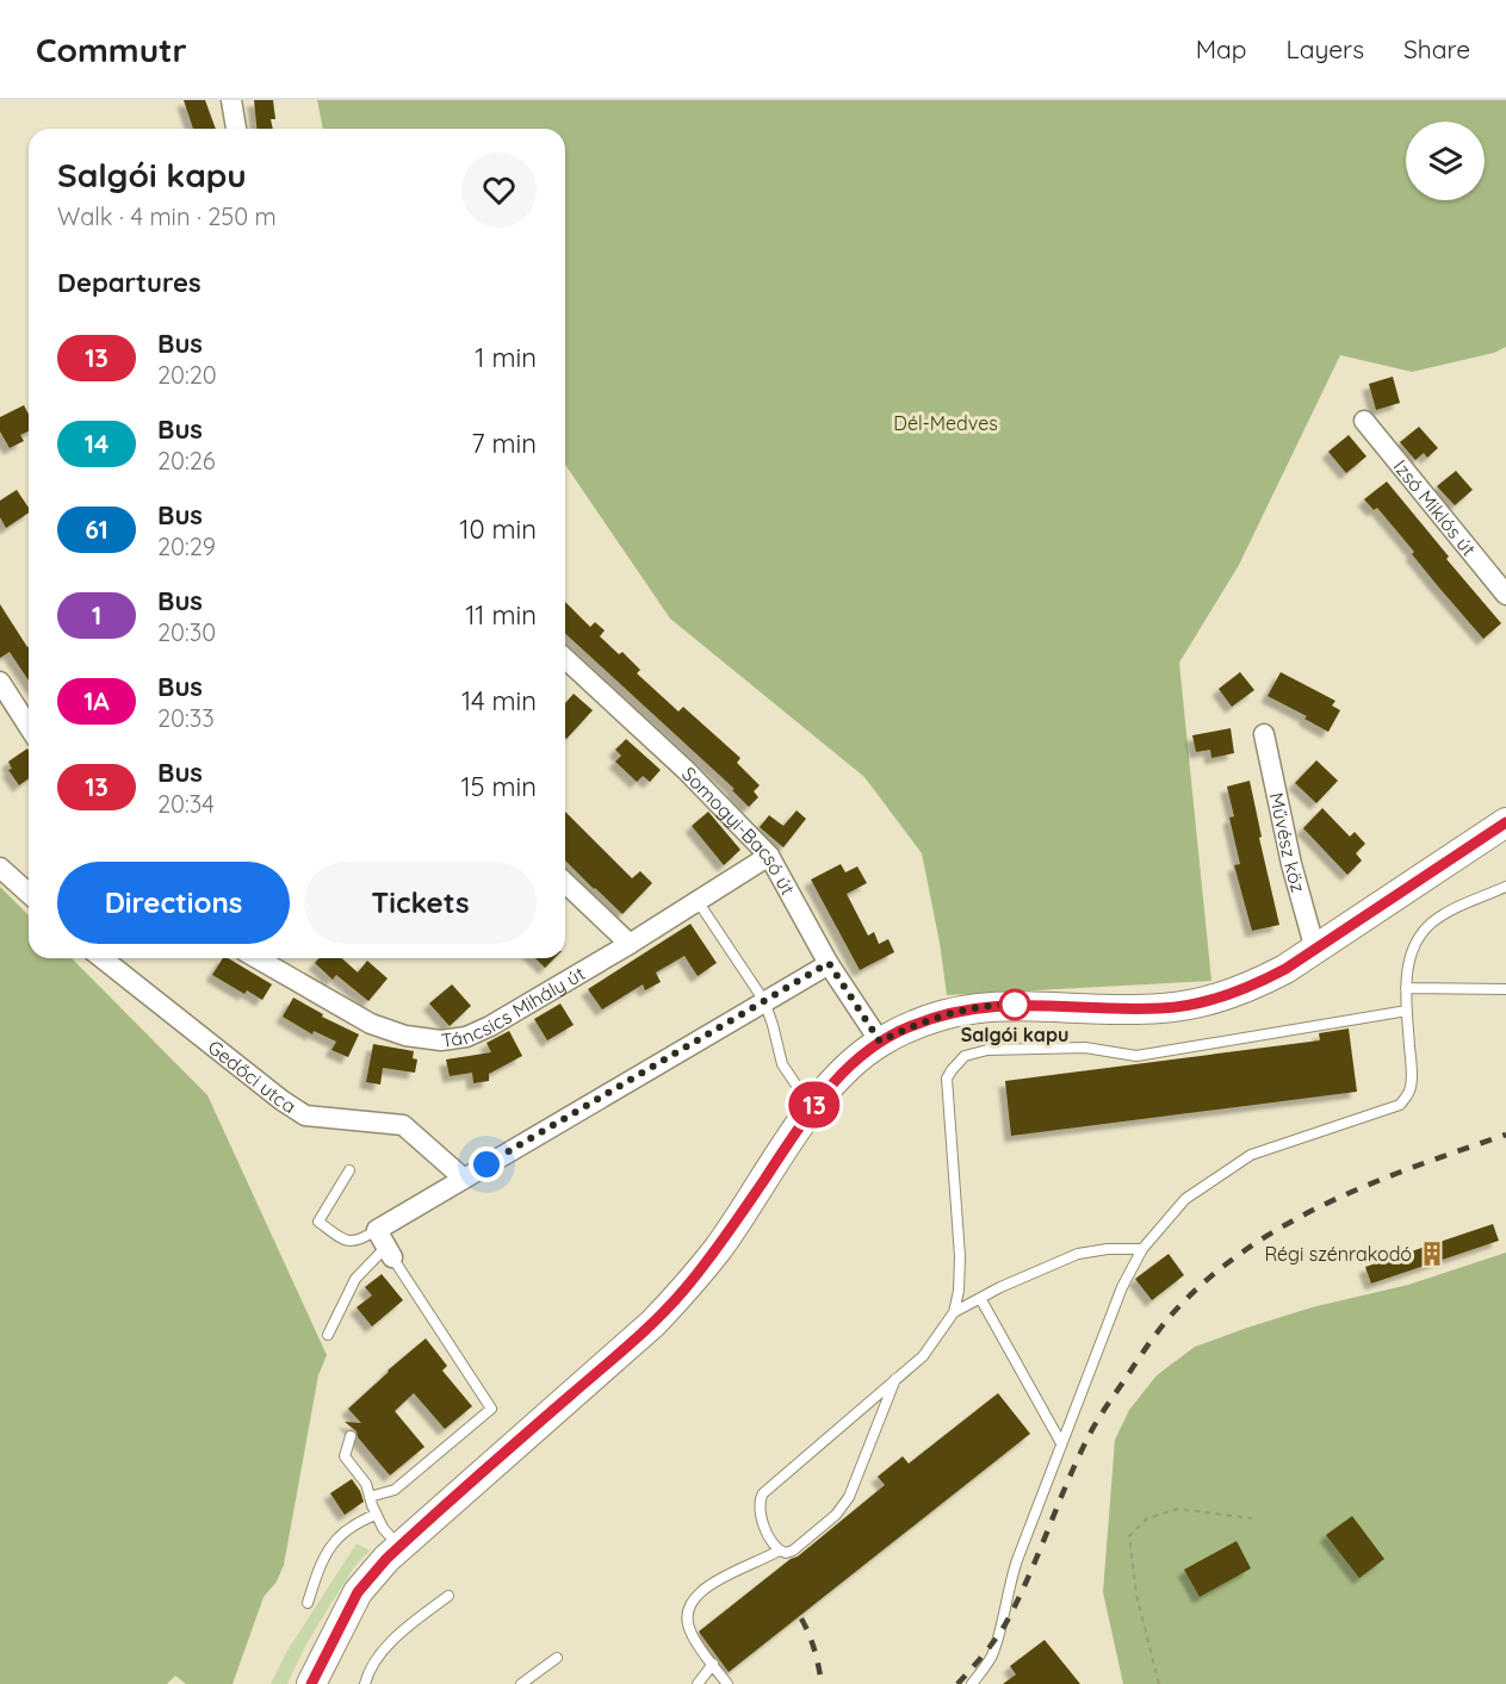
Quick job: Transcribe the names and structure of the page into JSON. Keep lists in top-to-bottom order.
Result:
{
  "streets": {
    "street": [
      "Izsó Miklós út",
      "Somogyi-Bacsó út",
      "Művész köz",
      "Táncsics Mihály út",
      "Gedőci utca"
    ]
  },
  "crossings": [
    ["Somogyi-Bacsó út", "Táncsics Mihály út"]
  ],
  "parks": ["Dél-Medves"],
  "places": {
    "other": ["Salgói kapu"],
    "building": ["Régi szénrakodó"]
  },
  "lines": ["bus line 13"],
  "page": {
    "header": "Commutr",
    "nav": ["Map", "Layers", "Share"],
    "on_map": "13",
    "heading": [
      ["Salgói kapu", "Walk · 4 min · 250 m"],
      "Departures"
    ],
    "list": [
      {
        "mark": "13",
        "name": "Bus",
        "note": "20:20",
        "value": "1 min"
      },
      {
        "mark": "14",
        "name": "Bus",
        "note": "20:26",
        "value": "7 min"
      },
      {
        "mark": "61",
        "name": "Bus",
        "note": "20:29",
        "value": "10 min"
      },
      {
        "mark": "1",
        "name": "Bus",
        "note": "20:30",
        "value": "11 min"
      },
      {
        "mark": "1A",
        "name": "Bus",
        "note": "20:33",
        "value": "14 min"
      },
      {
        "mark": "13",
        "name": "Bus",
        "note": "20:34",
        "value": "15 min"
      }
    ],
    "buttons": ["Directions", "Tickets"]
  }
}
